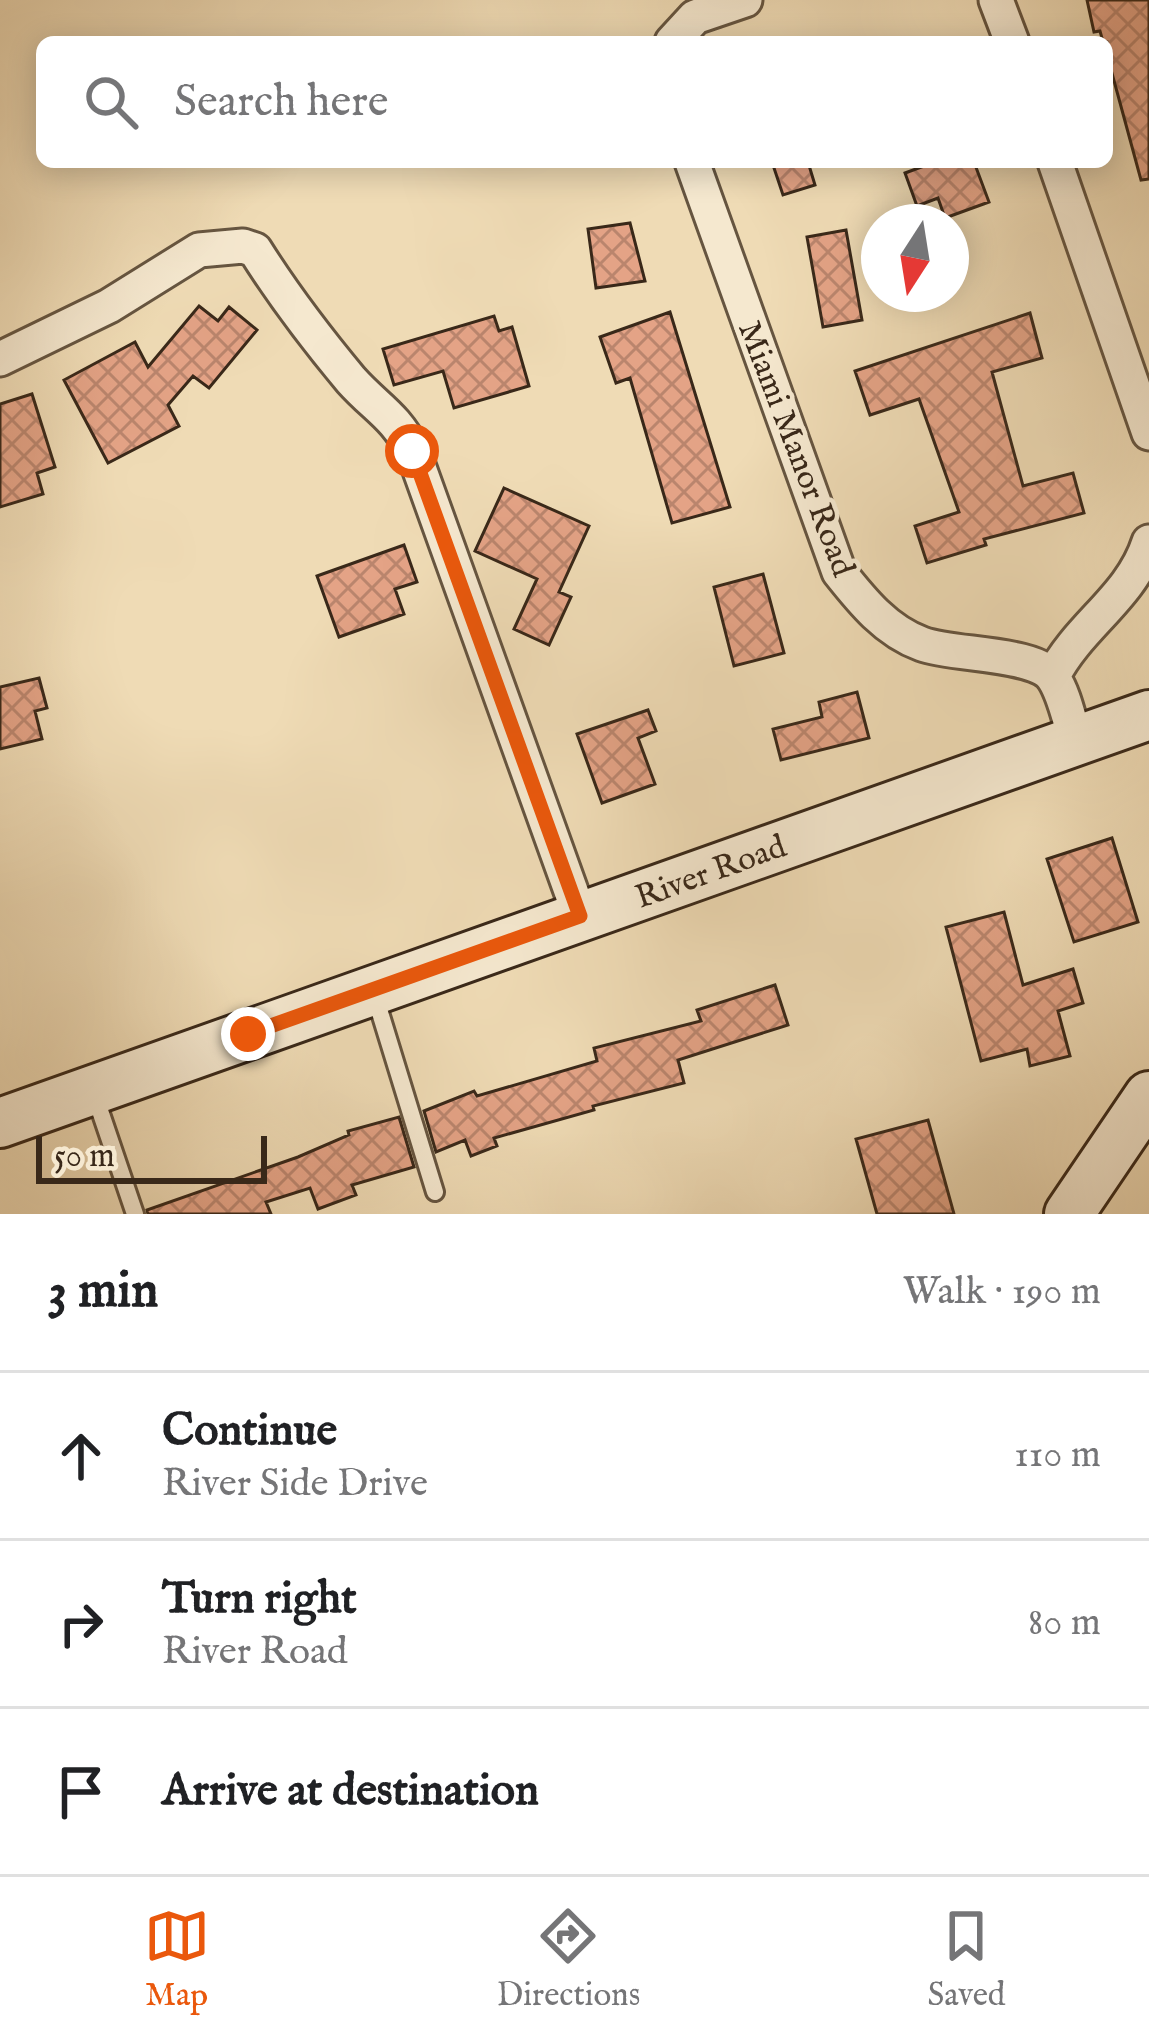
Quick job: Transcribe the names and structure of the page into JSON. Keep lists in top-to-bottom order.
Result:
{
  "streets": {
    "street": ["Miami Manor Road", "River Road"]
  },
  "scale_bar": "50 m",
  "north": "bottom",
  "page": {
    "search": "Search here",
    "scale": "50 m",
    "heading": ["3 min", "Walk · 190 m"],
    "list": [
      ["Continue", "River Side Drive", "110 m"],
      ["Turn right", "River Road", "80 m"],
      "Arrive at destination"
    ],
    "nav": ["Map", "Directions", "Saved"]
  }
}
